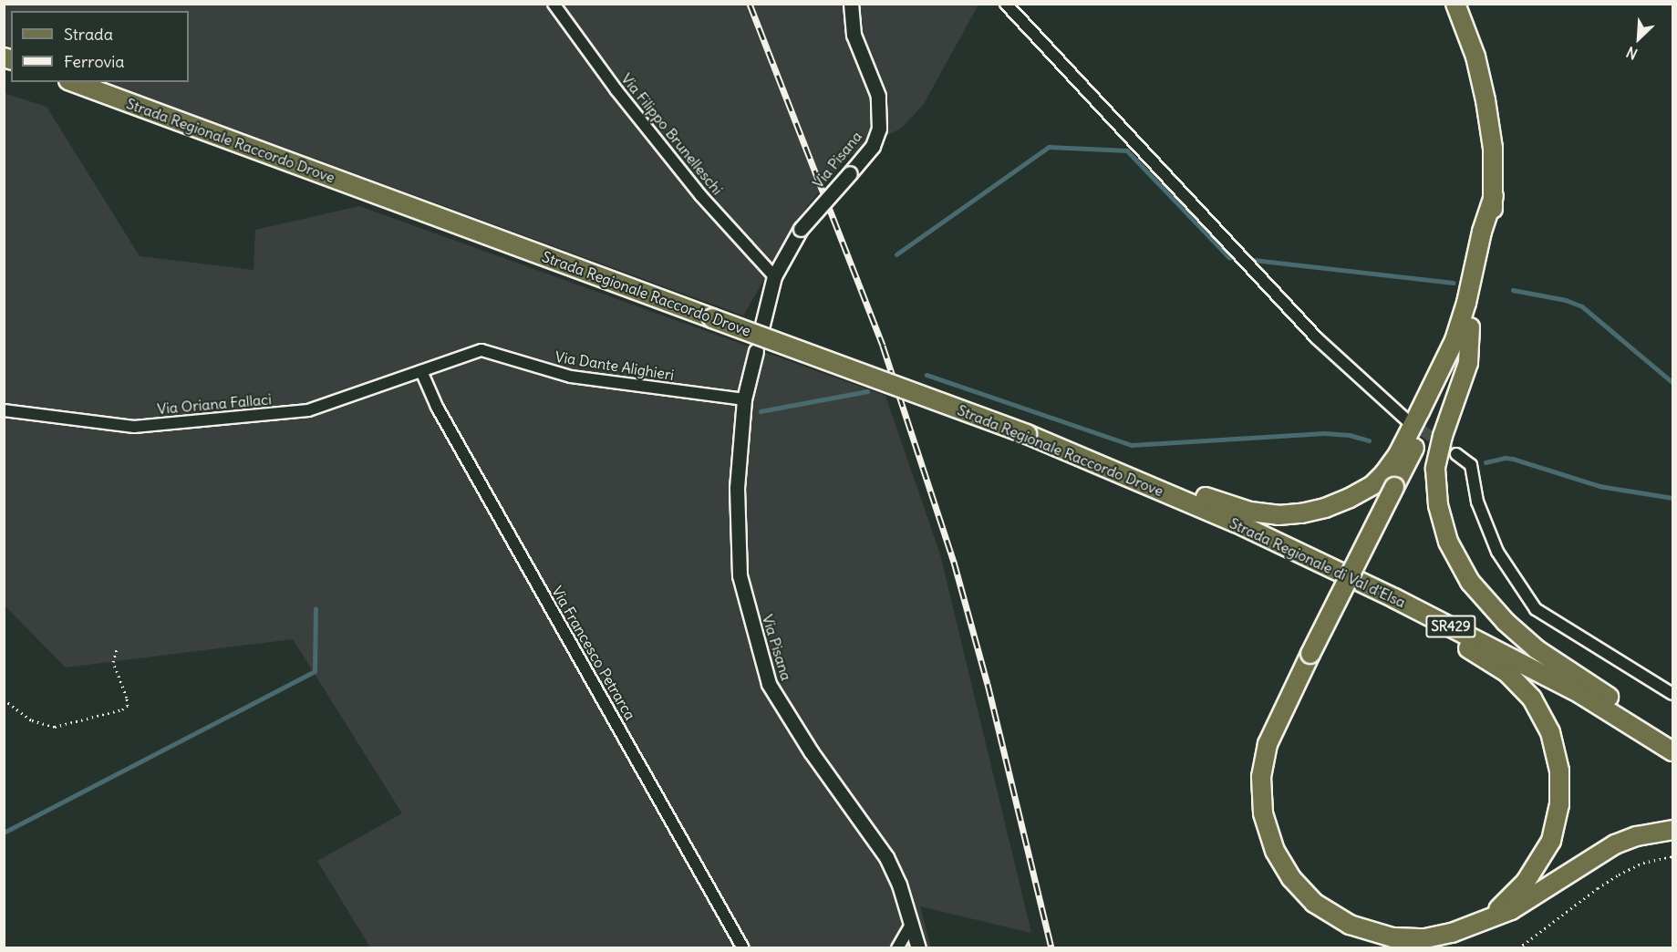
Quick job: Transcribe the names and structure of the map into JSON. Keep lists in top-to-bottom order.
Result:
{
  "streets": {
    "main road": ["Strada Regionale Raccordo Drove", "Strada Regionale di Val d'Elsa", "SR429"],
    "street": [
      "Via Filippo Brunelleschi",
      "Via Pisana",
      "Via Dante Alighieri",
      "Via Oriana Fallaci",
      "Via Francesco Petrarca"
    ]
  },
  "crossings": [
    ["Via Filippo Brunelleschi", "Via Pisana"],
    ["Strada Regionale Raccordo Drove", "Strada Regionale di Val d'Elsa"],
    ["Via Pisana", "Via Dante Alighieri"],
    ["Via Dante Alighieri", "Via Oriana Fallaci"],
    ["Via Dante Alighieri", "Via Francesco Petrarca"],
    ["Via Oriana Fallaci", "Via Francesco Petrarca"]
  ],
  "legend": ["Strada", "Ferrovia"],
  "north": "bottom left"
}
